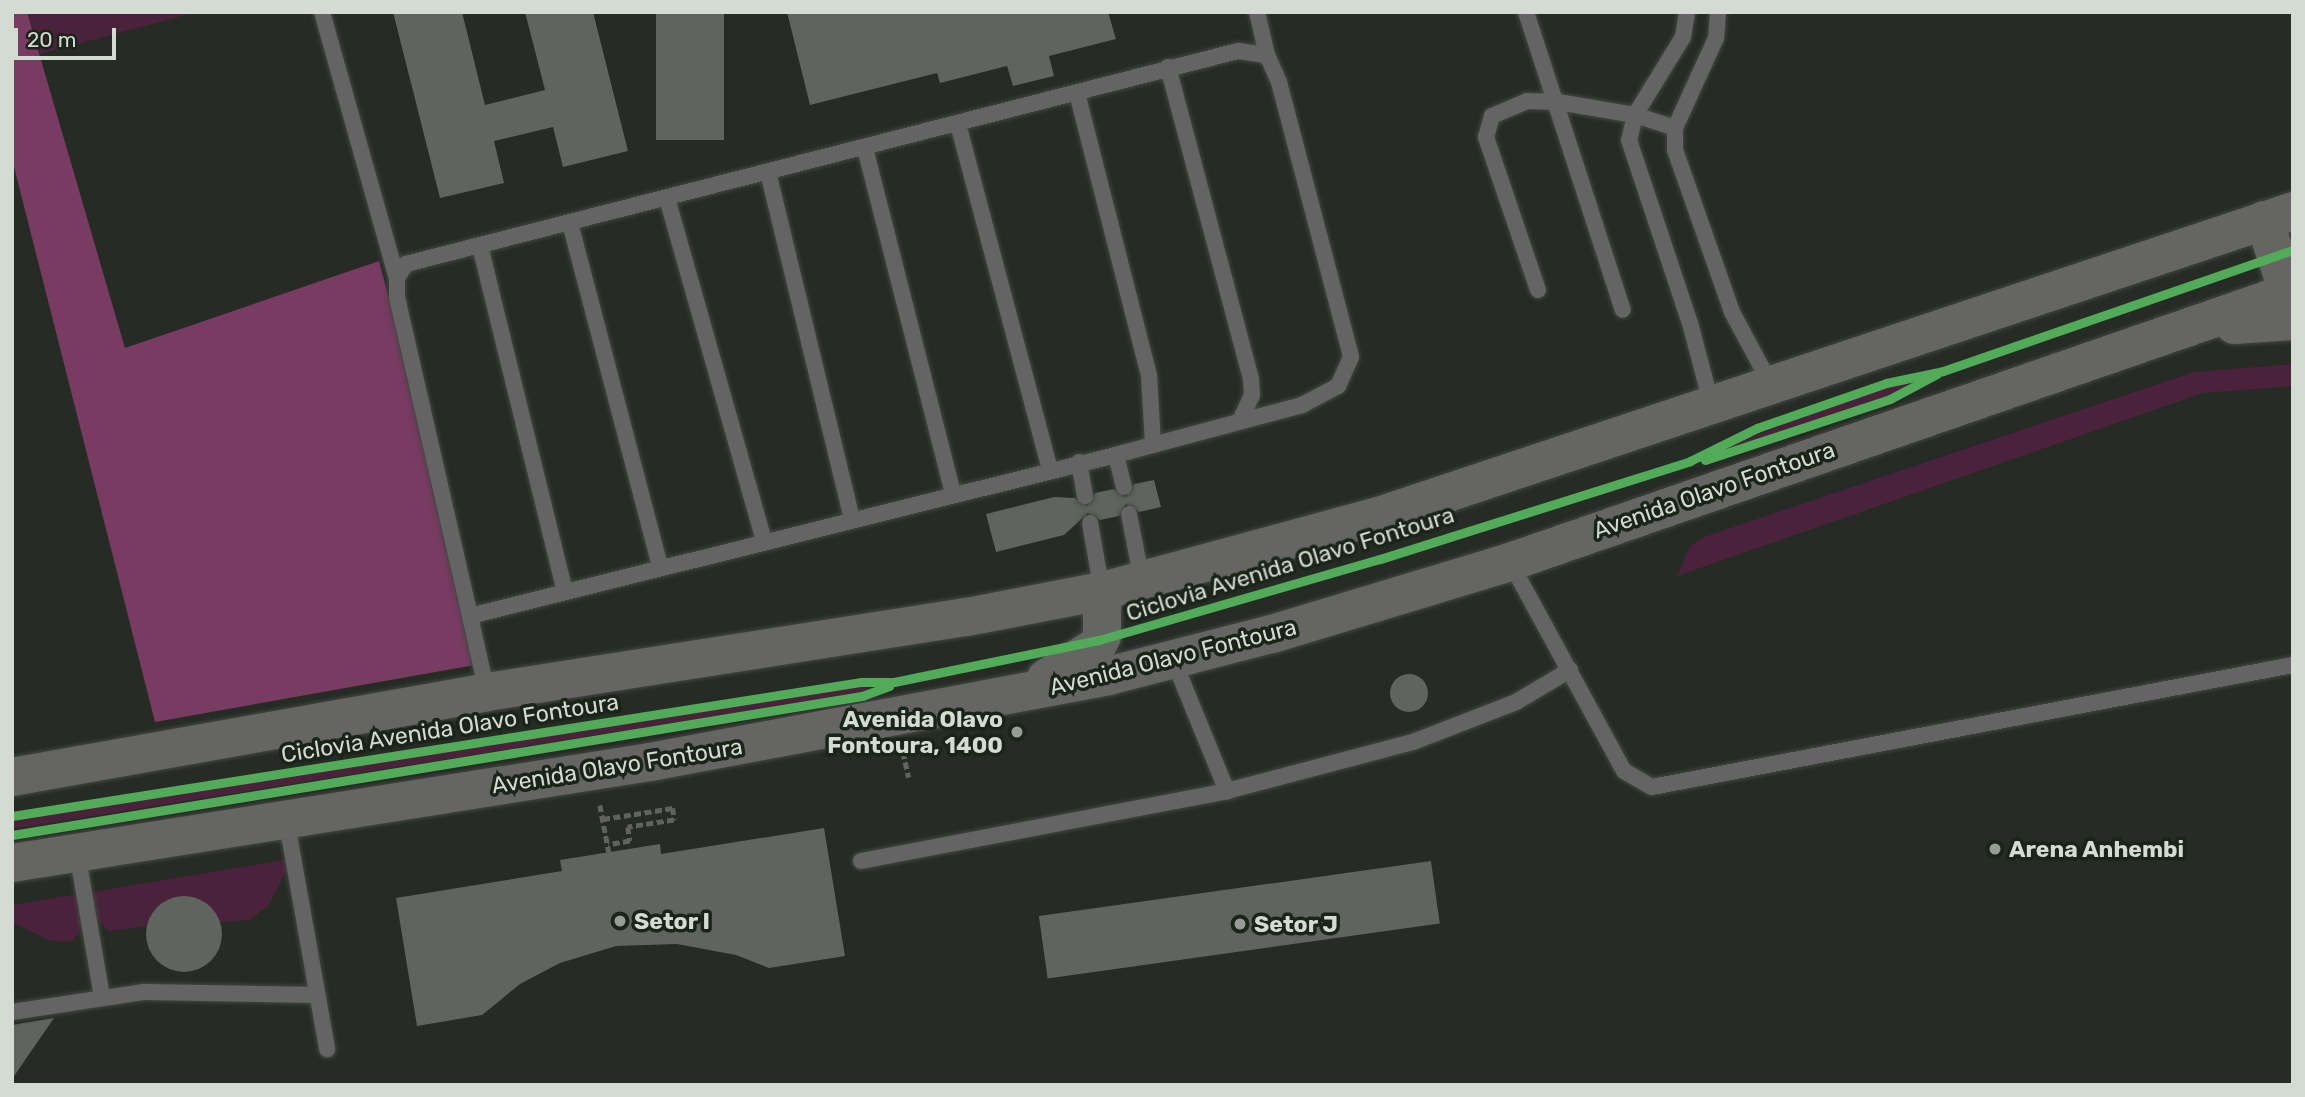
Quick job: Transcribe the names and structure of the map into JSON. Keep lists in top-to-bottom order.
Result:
{
  "streets": {
    "main road": ["Avenida Olavo Fontoura"],
    "cycle path": ["Ciclovia Avenida Olavo Fontoura"]
  },
  "places": [
    "Avenida Olavo Fontoura, 1400",
    "Arena Anhembi",
    "Setor I",
    "Setor J"
  ],
  "scale_bar": "20 m"
}
